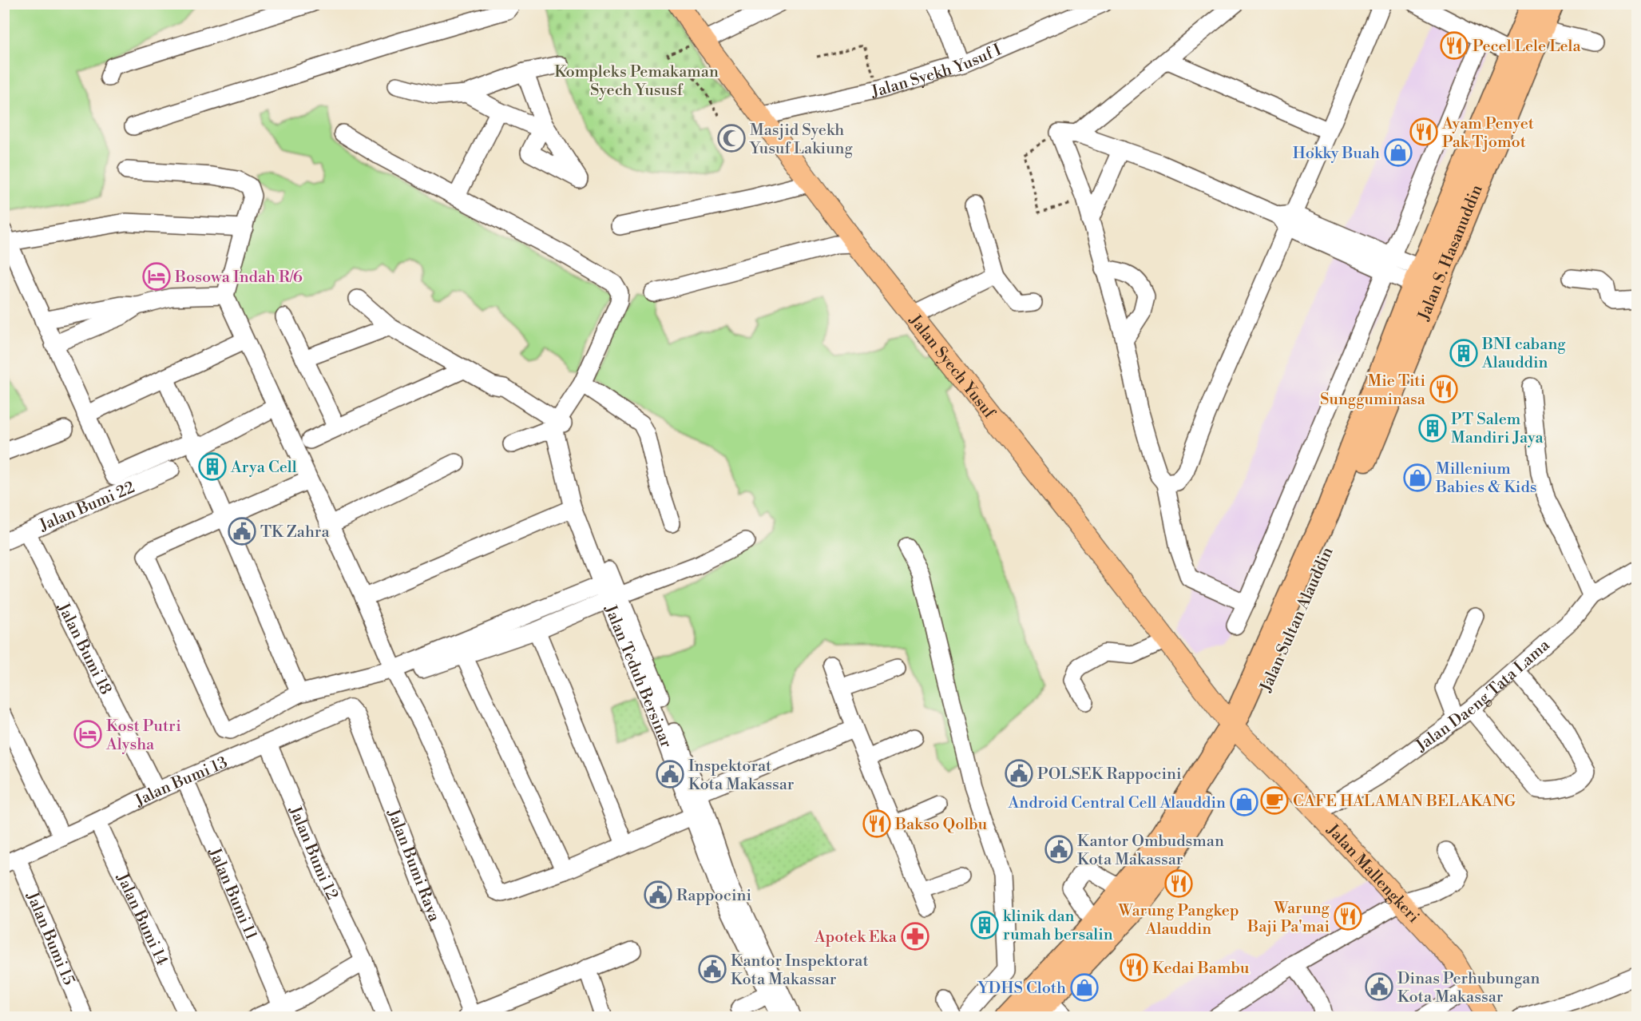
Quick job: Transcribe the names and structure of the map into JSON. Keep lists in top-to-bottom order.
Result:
{
  "streets": {
    "highway": ["Jalan S. Hasanuddin", "Jalan Sultan Alauddin"],
    "main road": ["Jalan Syech Yusuf", "Jalan Mallengkeri"],
    "street": [
      "Jalan Syekh Yusuf I",
      "Jalan Bumi 22",
      "Jalan Bumi 18",
      "Jalan Teduh Bersinar",
      "Jalan Daeng Tata Lama",
      "Jalan Bumi 13",
      "Jalan Bumi 12",
      "Jalan Bumi Raya",
      "Jalan Bumi 11",
      "Jalan Bumi 14",
      "Jalan Bumi 15"
    ]
  },
  "crossings": [
    ["Jalan Syekh Yusuf I", "Jalan Syech Yusuf"],
    ["Jalan S. Hasanuddin", "Jalan Sultan Alauddin"],
    ["Jalan Syech Yusuf", "Jalan Sultan Alauddin"],
    ["Jalan Syech Yusuf", "Jalan Mallengkeri"],
    ["Jalan Bumi 22", "Jalan Bumi 18"],
    ["Jalan Sultan Alauddin", "Jalan Mallengkeri"],
    ["Jalan Bumi 18", "Jalan Bumi 13"],
    ["Jalan Daeng Tata Lama", "Jalan Mallengkeri"],
    ["Jalan Bumi 13", "Jalan Bumi 12"],
    ["Jalan Bumi 13", "Jalan Bumi Raya"],
    ["Jalan Bumi 13", "Jalan Bumi 11"],
    ["Jalan Bumi 13", "Jalan Bumi 14"],
    ["Jalan Bumi 13", "Jalan Bumi 15"]
  ],
  "parks": ["Kompleks Pemakaman Syech Yususf"],
  "places": {
    "restaurant": [
      "Pecel Lele Lela",
      "Ayam Penyet Pak Tjomot",
      "Mie Titi Sungguminasa",
      "Bakso Qolbu",
      "Warung Pangkep Alauddin",
      "Warung Baji Pa'mai",
      "Kedai Bambu"
    ],
    "mosque": ["Masjid Syekh Yusuf Lakiung"],
    "shop": [
      "Hokky Buah",
      "Millenium Babies & Kids",
      "Android Central Cell Alauddin",
      "YDHS Cloth"
    ],
    "hotel": ["Bosowa Indah R/6", "Kost Putri Alysha"],
    "building": [
      "BNI cabang Alauddin",
      "PT Salem Mandiri Jaya",
      "Arya Cell",
      "klinik dan rumah bersalin"
    ],
    "public building": [
      "TK Zahra",
      "POLSEK Rappocini",
      "Inspektorat Kota Makassar",
      "Kantor Ombudsman Kota Makassar",
      "Rappocini",
      "Kantor Inspektorat Kota Makassar",
      "Dinas Perhubungan Kota Makassar"
    ],
    "cafe": ["CAFE HALAMAN BELAKANG"],
    "pharmacy": ["Apotek Eka"]
  }
}
